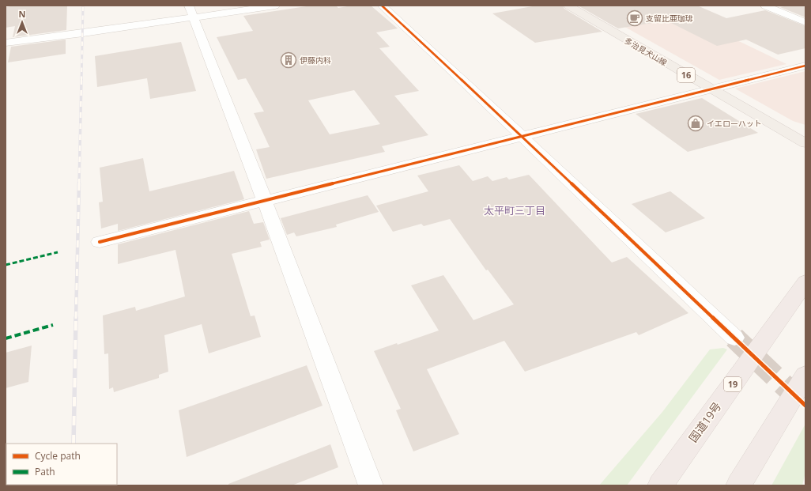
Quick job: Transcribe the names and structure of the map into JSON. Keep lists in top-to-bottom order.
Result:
{
  "streets": {
    "highway": ["19", "国道19号"],
    "main road": ["多治見犬山線", "16"]
  },
  "districts": ["太平町三丁目"],
  "places": {
    "cafe": ["支留比亜珈琲"],
    "building": ["伊藤内科"],
    "shop": ["イエローハット"]
  },
  "legend": ["Cycle path", "Path"],
  "north": "top"
}
